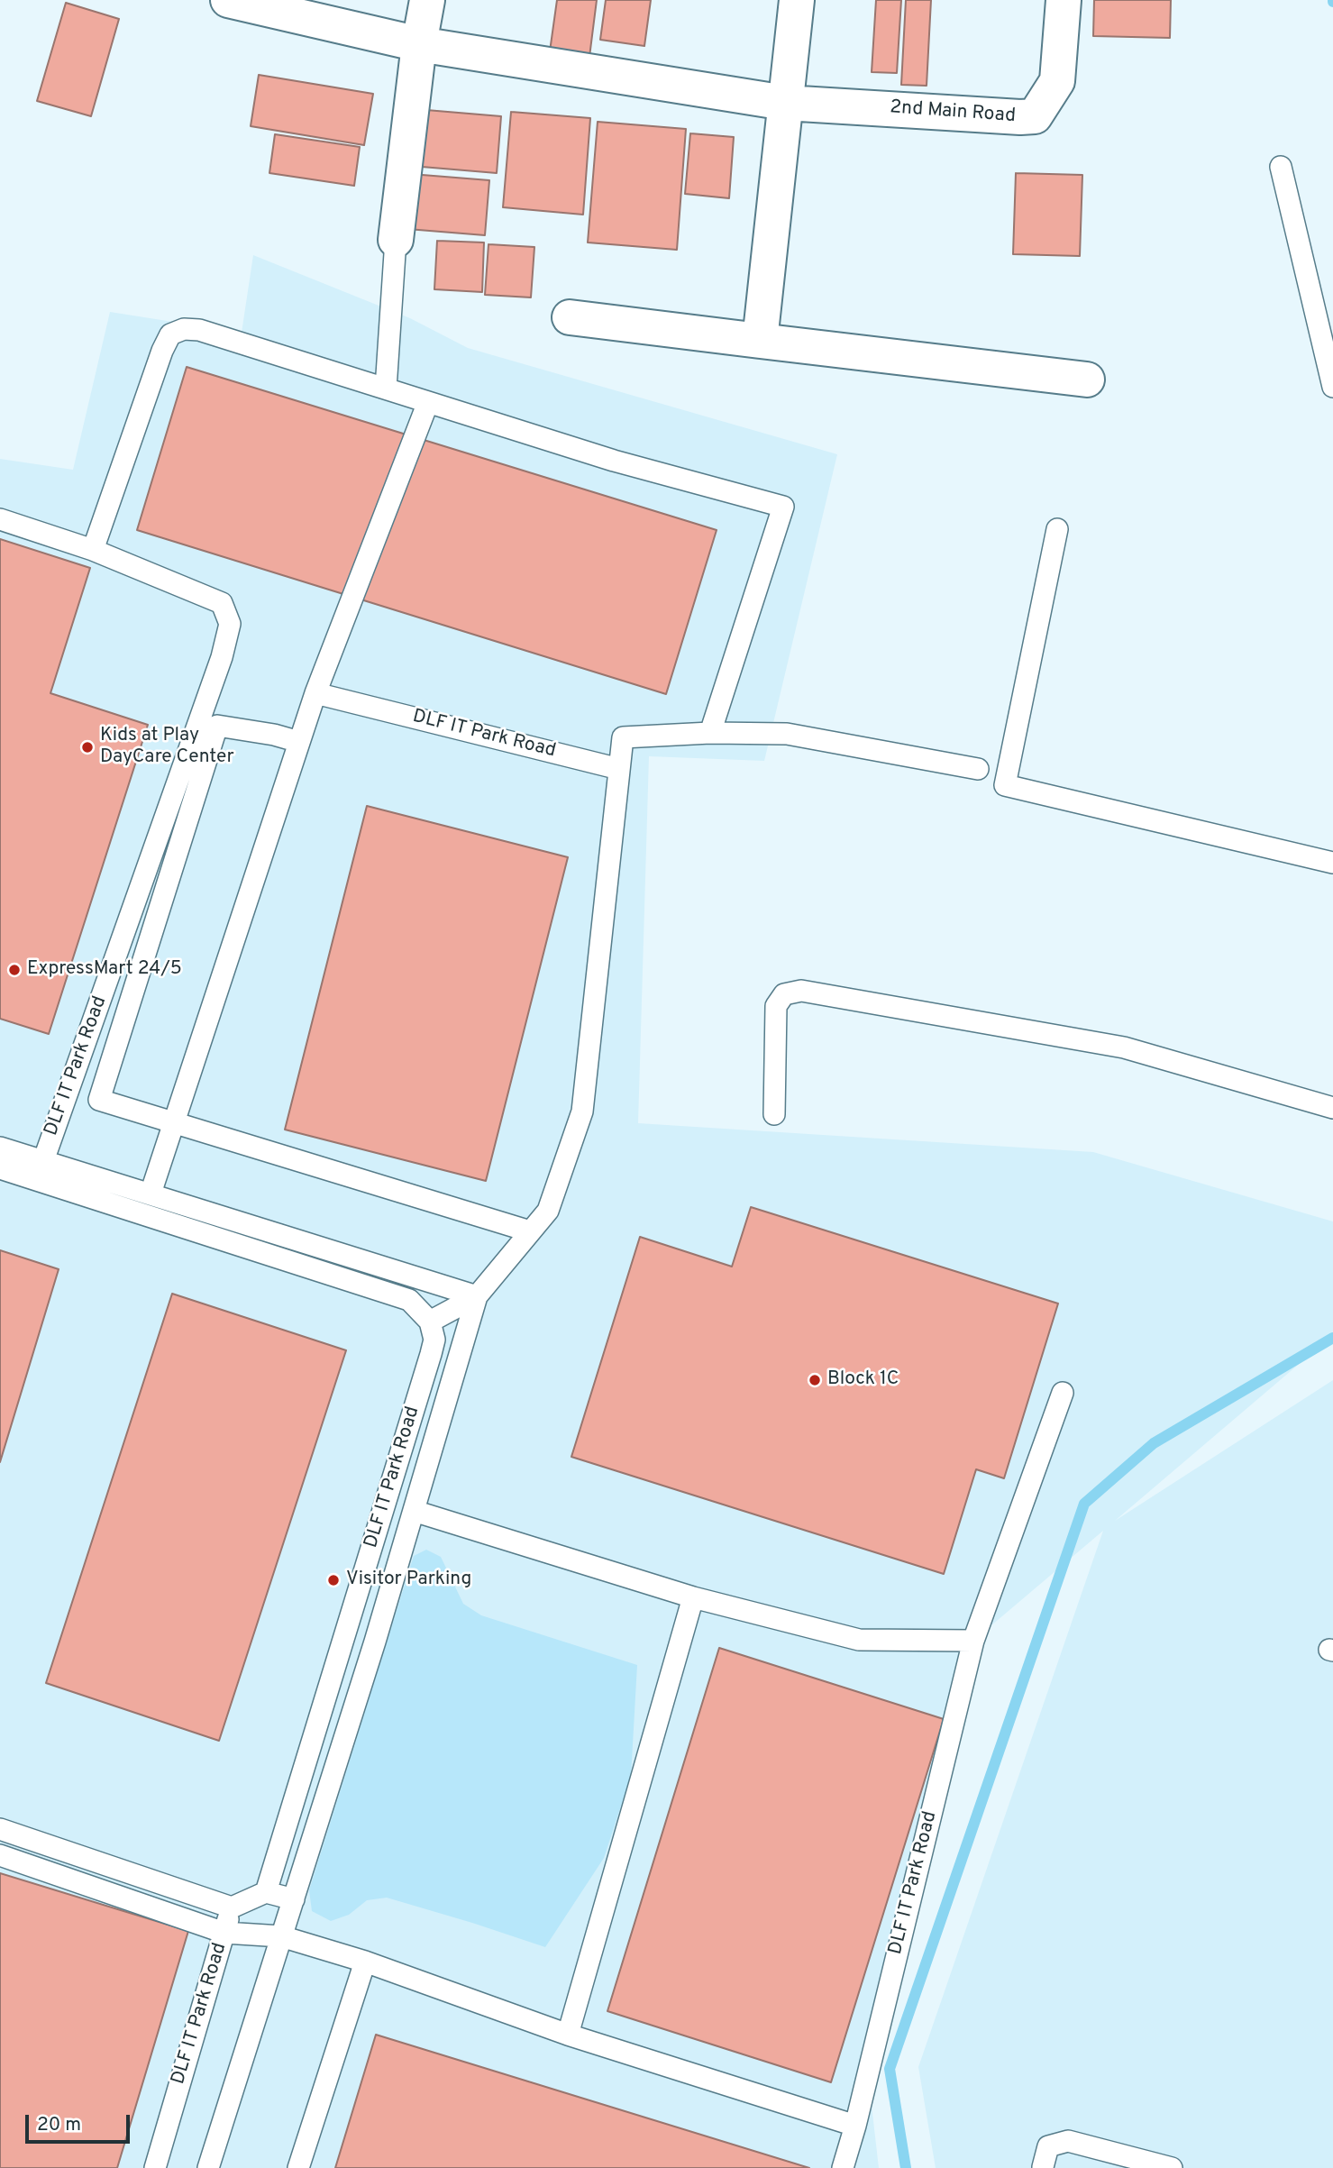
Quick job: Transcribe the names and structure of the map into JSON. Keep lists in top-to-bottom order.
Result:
{
  "streets": {
    "street": ["2nd Main Road"],
    "lane": ["DLF IT Park Road"]
  },
  "places": [
    "Kids at Play DayCare Center",
    "ExpressMart 24/5",
    "Block 1C",
    "Visitor Parking"
  ],
  "scale_bar": "20 m"
}
